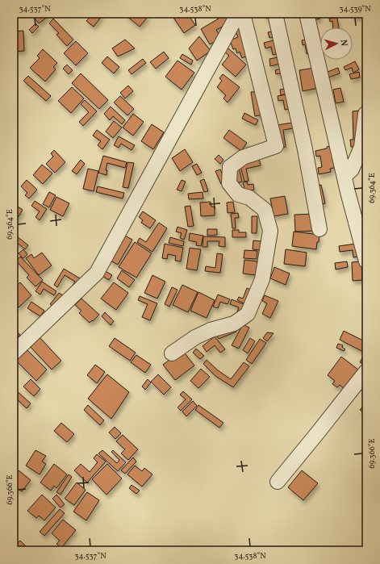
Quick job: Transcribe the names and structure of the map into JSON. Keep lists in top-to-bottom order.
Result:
{
  "north": "right",
  "coordinates": [
    "34.537°N",
    "34.538°N",
    "34.539°N",
    "69.364°E",
    "69.366°E"
  ]
}
